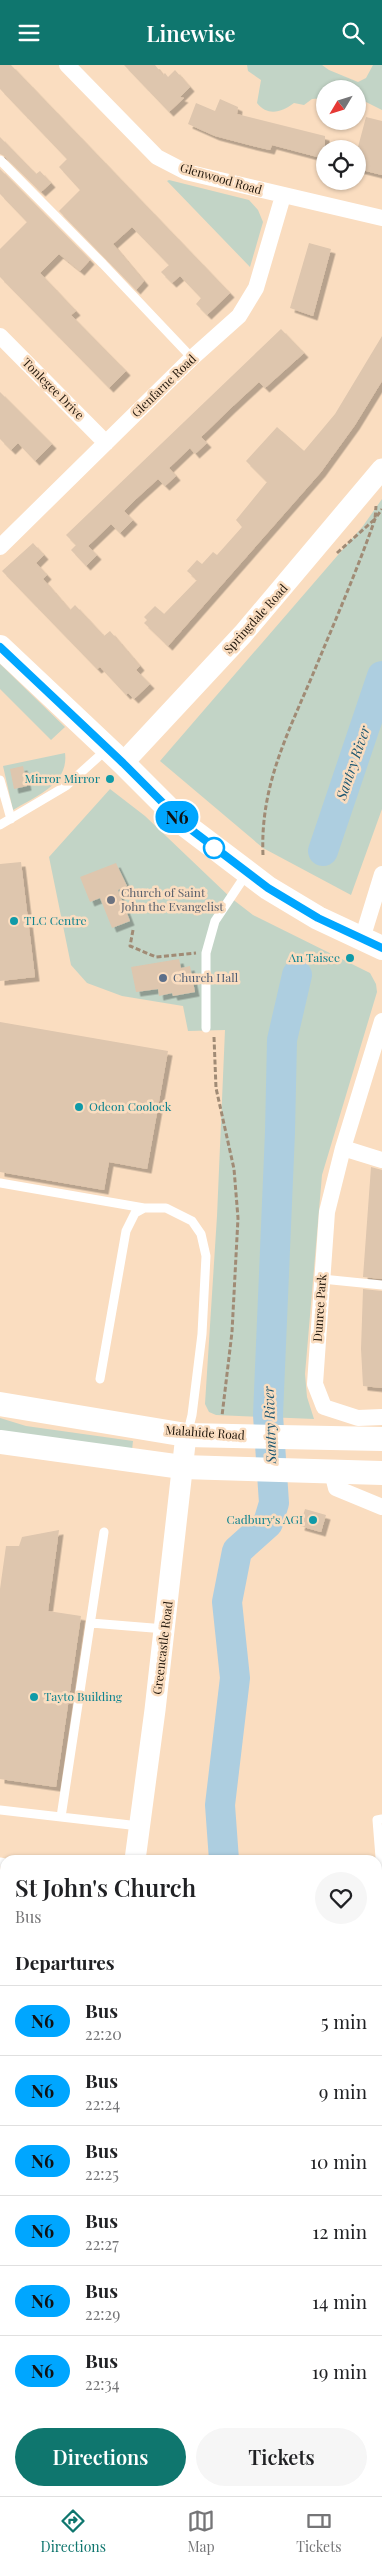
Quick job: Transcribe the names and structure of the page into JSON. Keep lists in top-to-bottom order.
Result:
{
  "streets": {
    "main road": ["Malahide Road"],
    "street": [
      "Glenwood Road",
      "Glenfarne Road",
      "Tonlegee Drive",
      "Springdale Road",
      "Dunree Park",
      "Greencastle Road"
    ]
  },
  "crossings": [
    ["Glenwood Road", "Glenfarne Road"],
    ["Glenfarne Road", "Tonlegee Drive"],
    ["Malahide Road", "Greencastle Road"]
  ],
  "water": ["Santry River"],
  "places": [
    "Mirror Mirror",
    "Church of Saint John the Evangelist",
    "TLC Centre",
    "An Taisce",
    "Church Hall",
    "Odeon Coolock",
    "Cadbury's AGI",
    "Tayto Building"
  ],
  "lines": ["bus line N6"],
  "north": "bottom left",
  "page": {
    "header": "Linewise",
    "on_map": "N6",
    "heading": [
      ["St John's Church", "Bus"],
      "Departures"
    ],
    "list": [
      {
        "mark": "N6",
        "name": "Bus",
        "note": "22:20",
        "value": "5 min"
      },
      {
        "mark": "N6",
        "name": "Bus",
        "note": "22:24",
        "value": "9 min"
      },
      {
        "mark": "N6",
        "name": "Bus",
        "note": "22:25",
        "value": "10 min"
      },
      {
        "mark": "N6",
        "name": "Bus",
        "note": "22:27",
        "value": "12 min"
      },
      {
        "mark": "N6",
        "name": "Bus",
        "note": "22:29",
        "value": "14 min"
      },
      {
        "mark": "N6",
        "name": "Bus",
        "note": "22:34",
        "value": "19 min"
      }
    ],
    "buttons": ["Directions", "Tickets"],
    "tabs": ["Directions", "Map", "Tickets"]
  }
}
